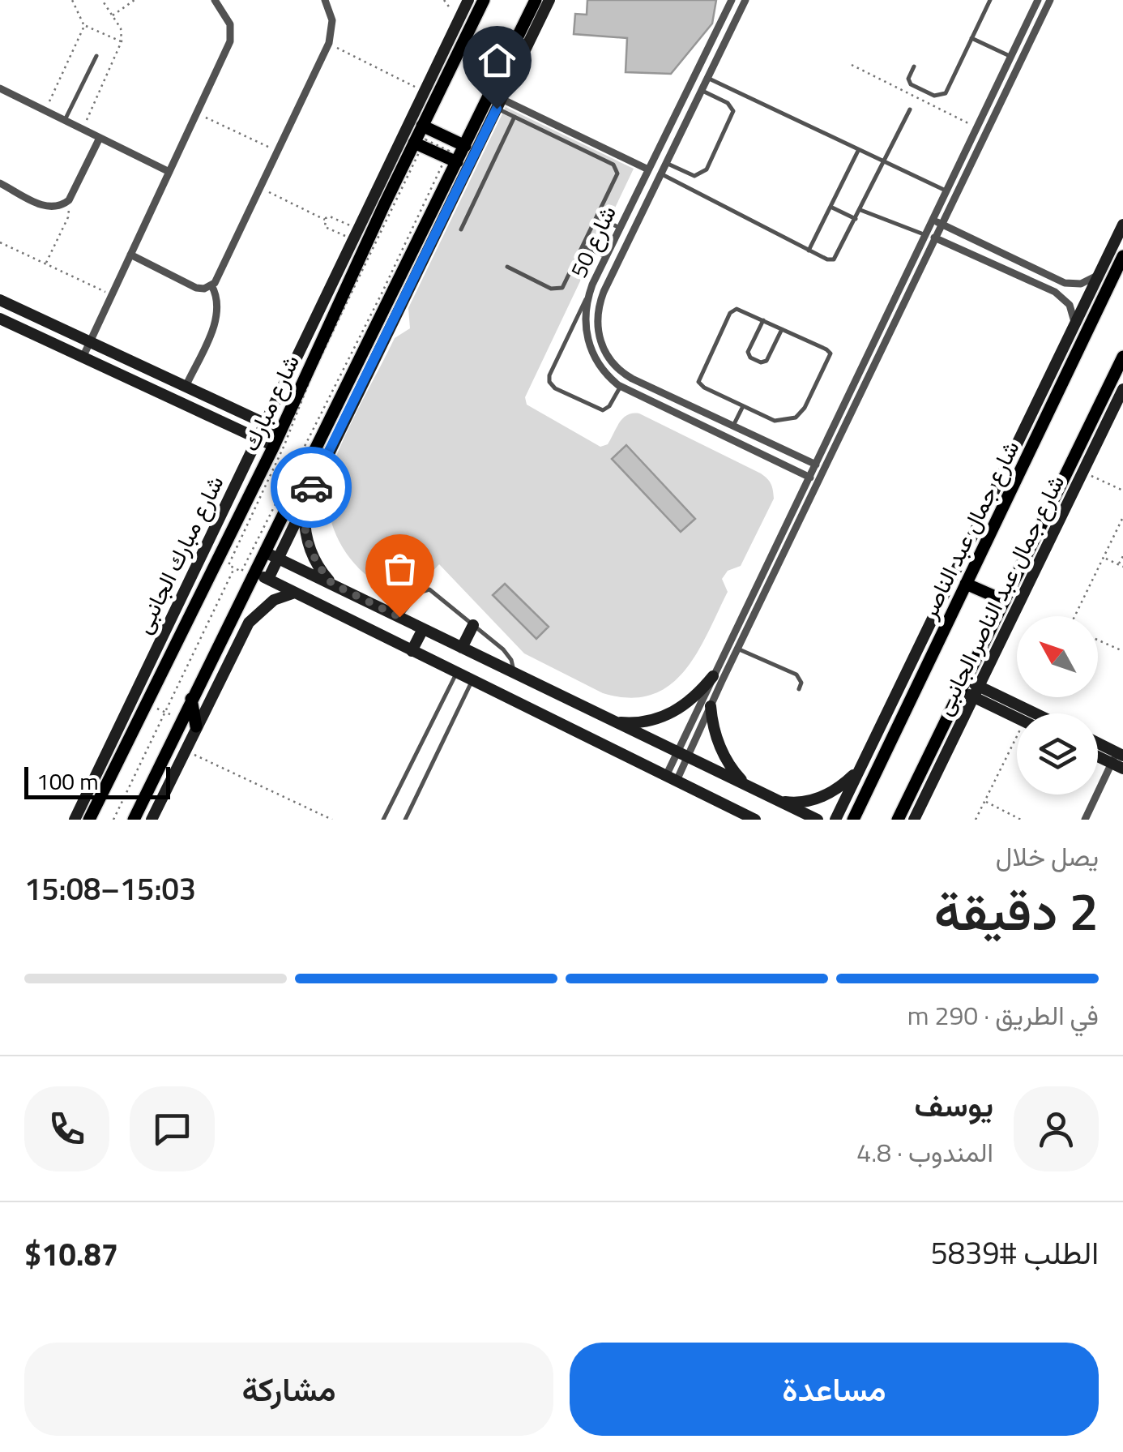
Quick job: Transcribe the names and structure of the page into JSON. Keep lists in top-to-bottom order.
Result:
{
  "streets": {
    "main road": [
      "شارع مبارك",
      "شارع جمال عبد الناصر",
      "شارع مبارك الجانبى",
      "شارع جمال عبد الناصر الجانبى"
    ],
    "street": ["شارع 50"]
  },
  "scale_bar": "100 m",
  "north": "top left",
  "page": {
    "scale": "100 m",
    "heading": ["2 دقيقة", "يصل خلال", "15:03–15:08"],
    "panel": [
      "يوسف",
      "المندوب · 4.8",
      "الطلب #5839",
      "$10.87"
    ],
    "bar": "في الطريق · 290 m",
    "buttons": ["مساعدة", "مشاركة"]
  }
}
